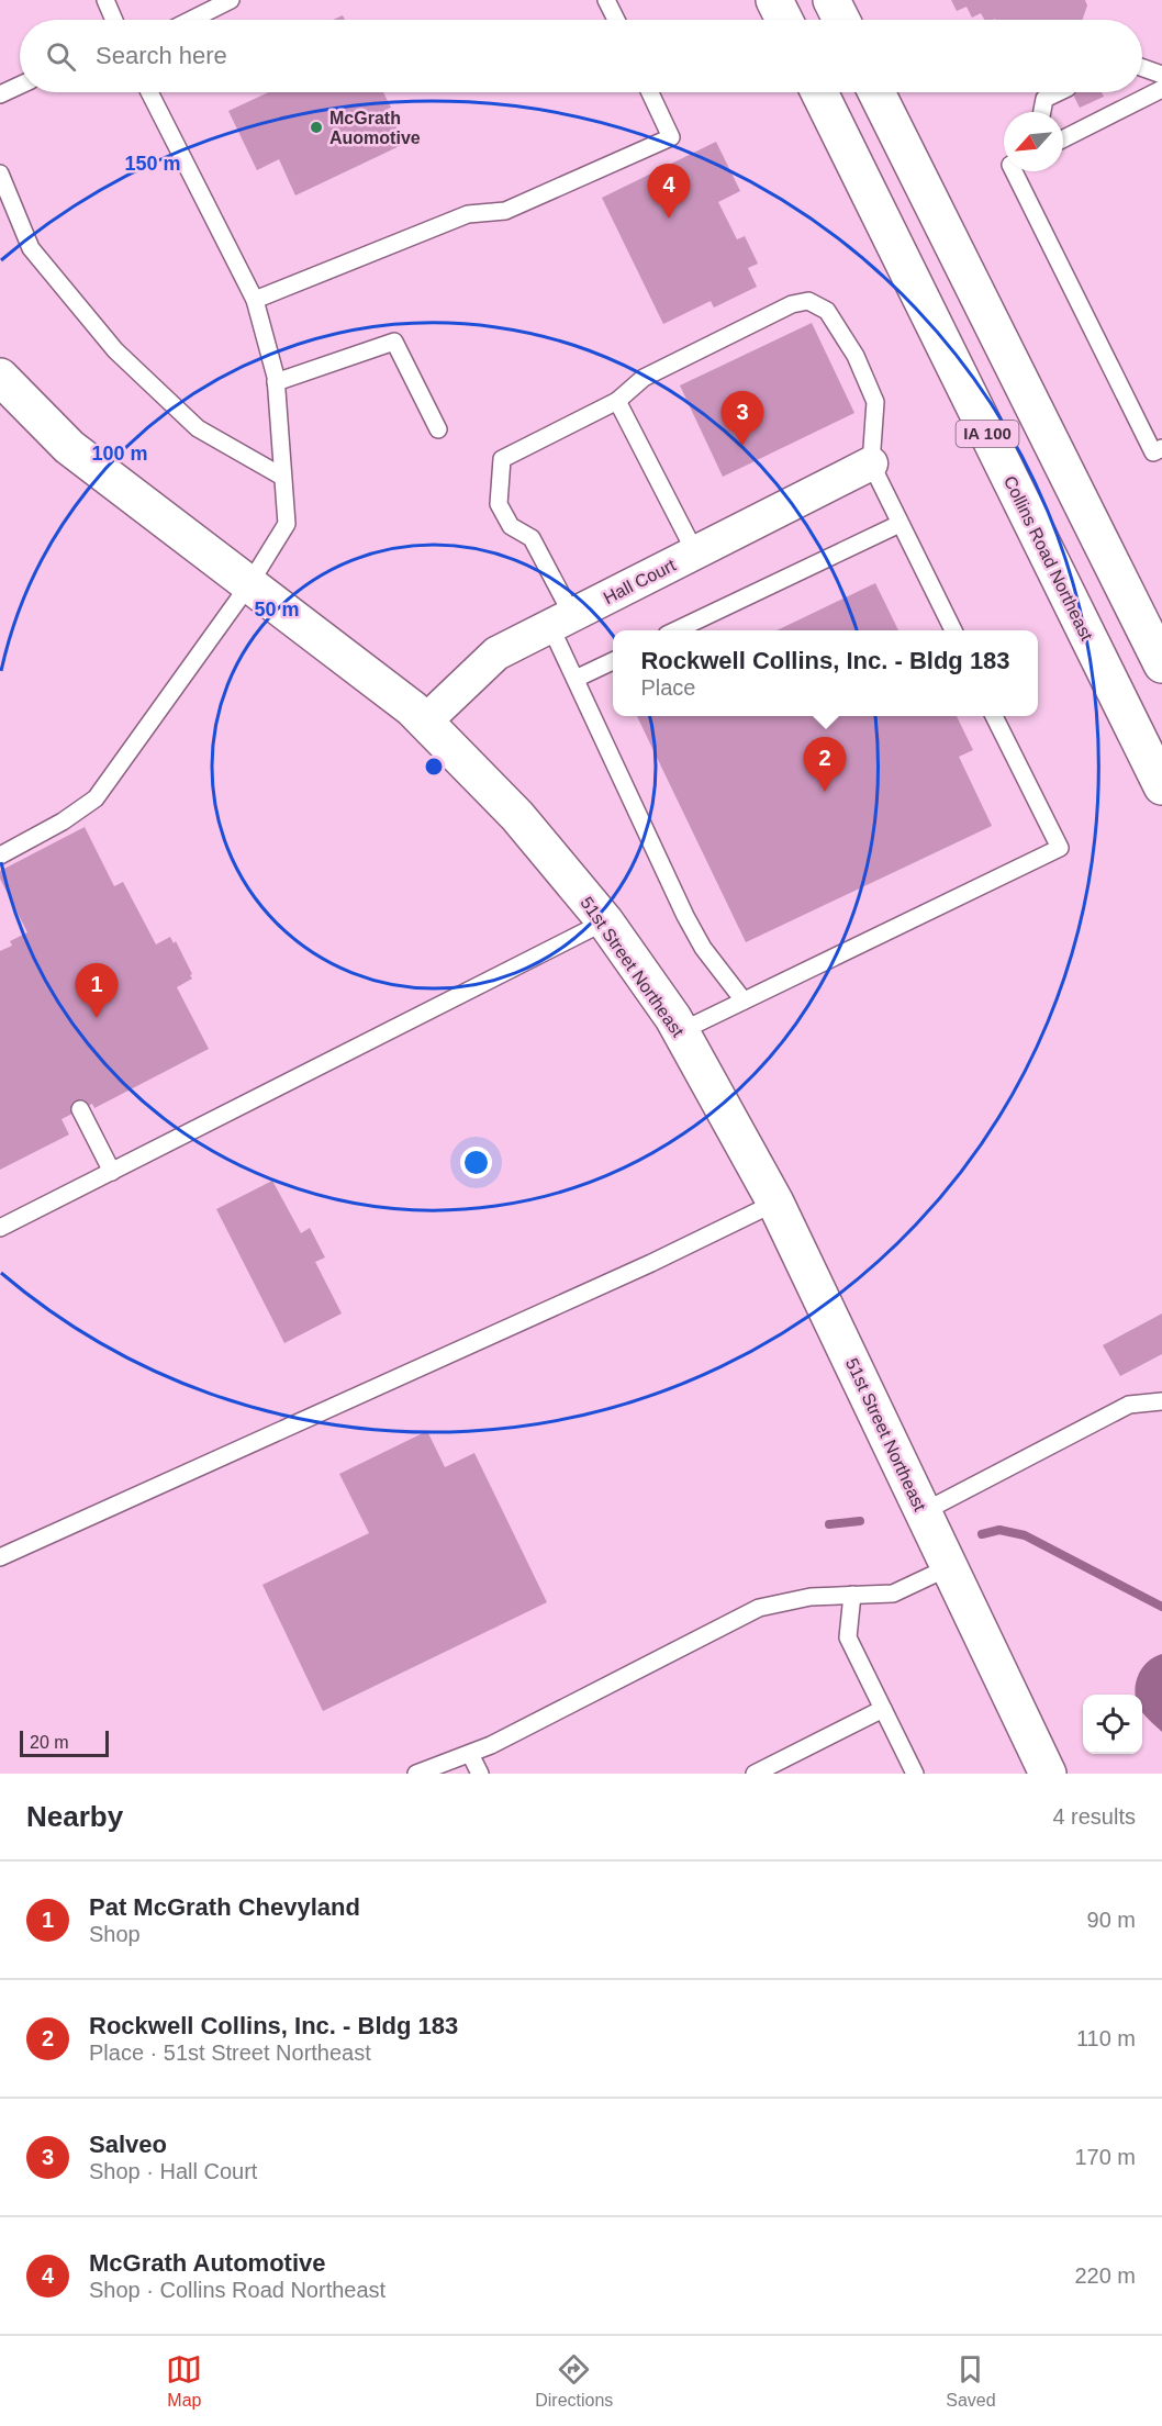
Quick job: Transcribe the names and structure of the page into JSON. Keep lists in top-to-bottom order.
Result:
{
  "streets": {
    "main road": ["IA 100", "Collins Road Northeast", "51st Street Northeast"],
    "street": ["Hall Court"]
  },
  "crossings": [
    ["Hall Court", "51st Street Northeast"]
  ],
  "places": ["McGrath Auomotive"],
  "scale_bar": "20 m",
  "north": "bottom left",
  "page": {
    "search": "Search here",
    "pins": [
      "4",
      "3",
      "2",
      "1"
    ],
    "popup": ["Rockwell Collins, Inc. - Bldg 183", "Place"],
    "scale": "20 m",
    "heading": ["Nearby", "4 results"],
    "list": [
      {
        "mark": "1",
        "name": "Pat McGrath Chevyland",
        "note": "Shop",
        "value": "90 m"
      },
      {
        "mark": "2",
        "name": "Rockwell Collins, Inc. - Bldg 183",
        "note": "Place · 51st Street Northeast",
        "value": "110 m"
      },
      {
        "mark": "3",
        "name": "Salveo",
        "note": "Shop · Hall Court",
        "value": "170 m"
      },
      {
        "mark": "4",
        "name": "McGrath Automotive",
        "note": "Shop · Collins Road Northeast",
        "value": "220 m"
      }
    ],
    "nav": ["Map", "Directions", "Saved"]
  },
  "rings": ["150 m", "100 m", "50 m"]
}
